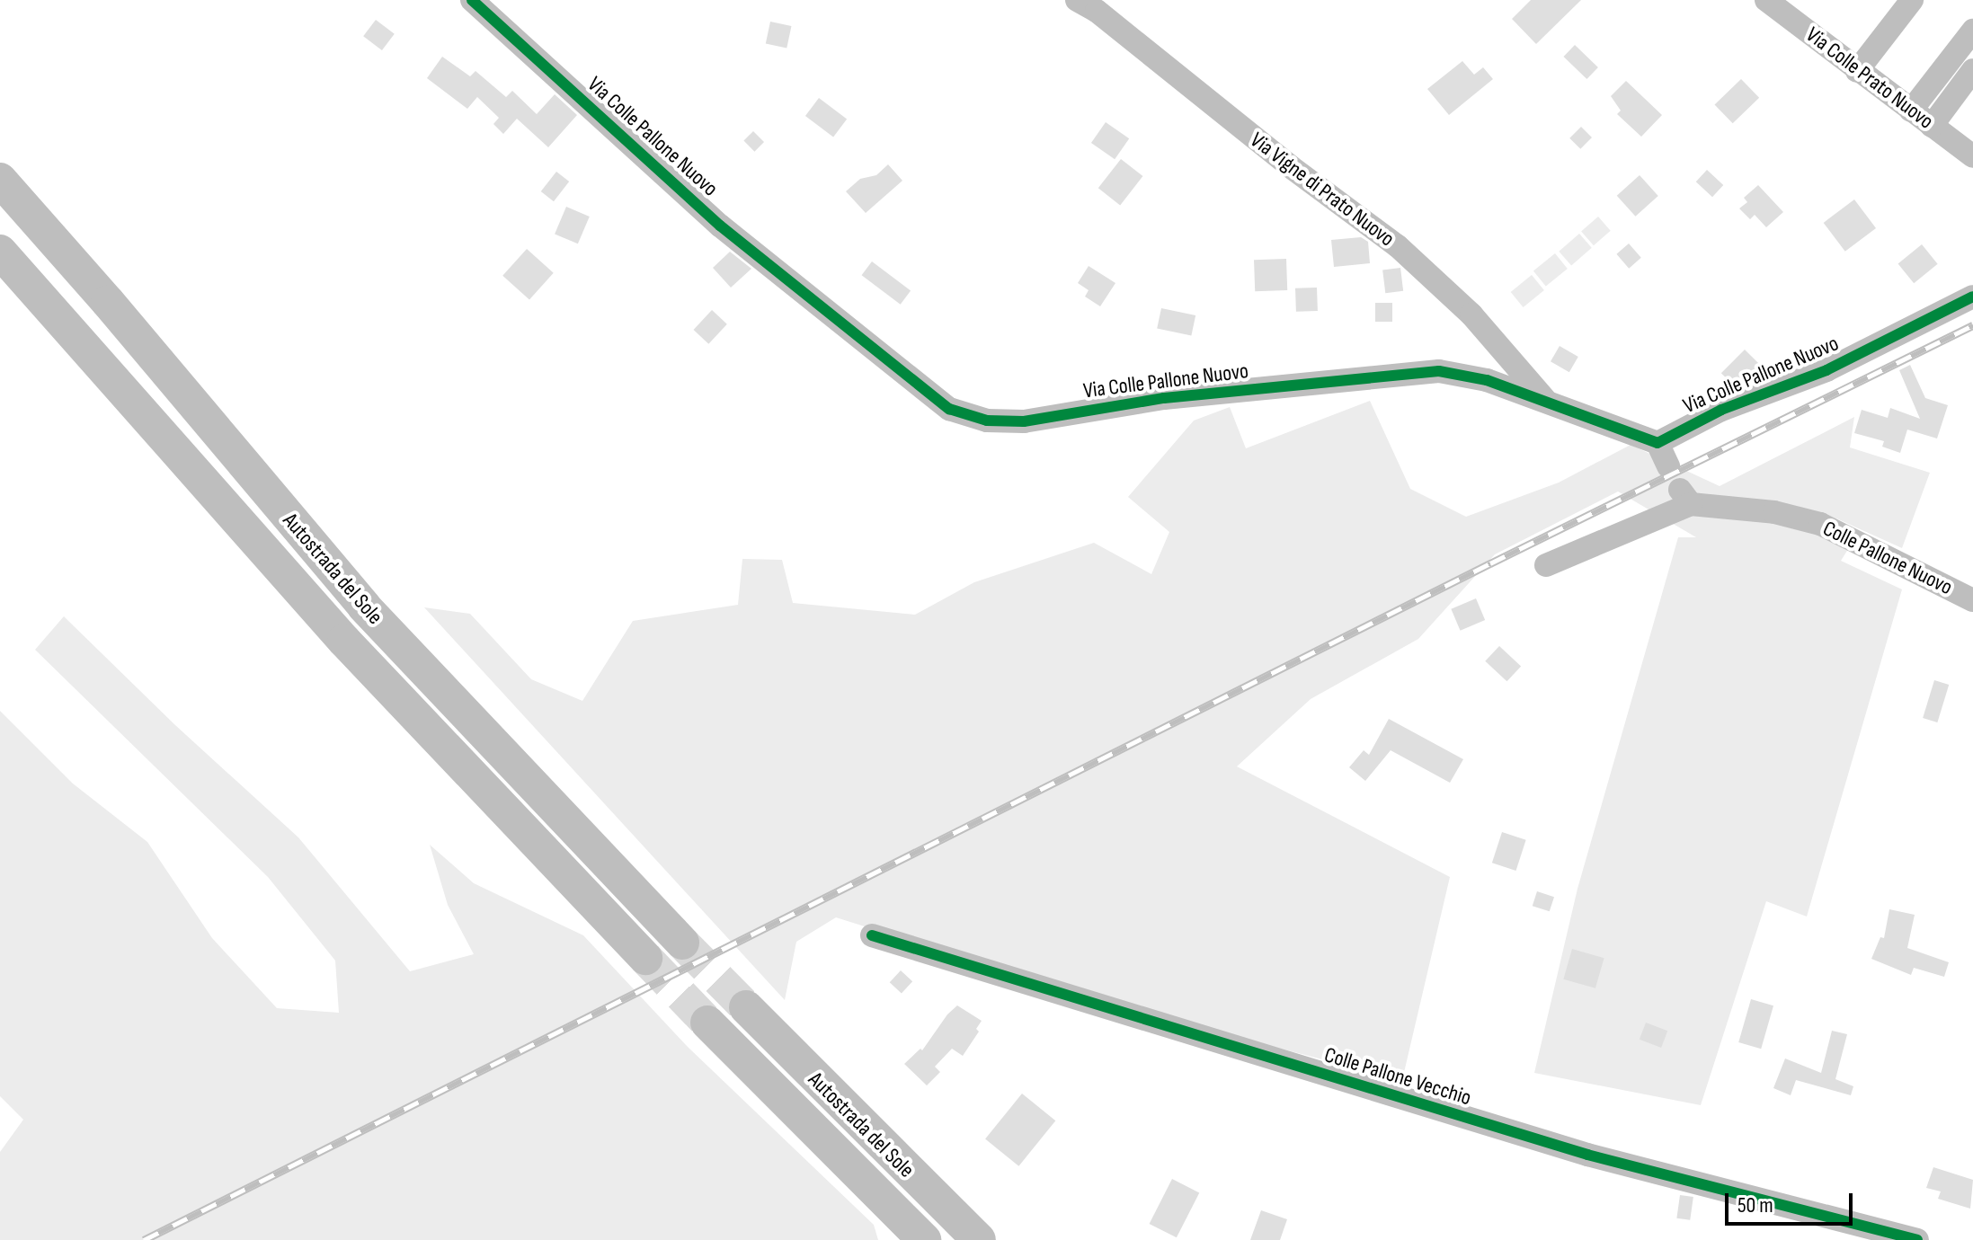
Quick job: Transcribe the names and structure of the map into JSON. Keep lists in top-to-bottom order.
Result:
{
  "streets": {
    "highway": ["Autostrada del Sole"],
    "street": [
      "Via Colle Prato Nuovo",
      "Via Colle Pallone Nuovo",
      "Via Vigne di Prato Nuovo",
      "Colle Pallone Nuovo",
      "Colle Pallone Vecchio"
    ]
  },
  "crossings": [
    ["Via Colle Pallone Nuovo", "Via Vigne di Prato Nuovo"]
  ],
  "scale_bar": "50 m"
}
